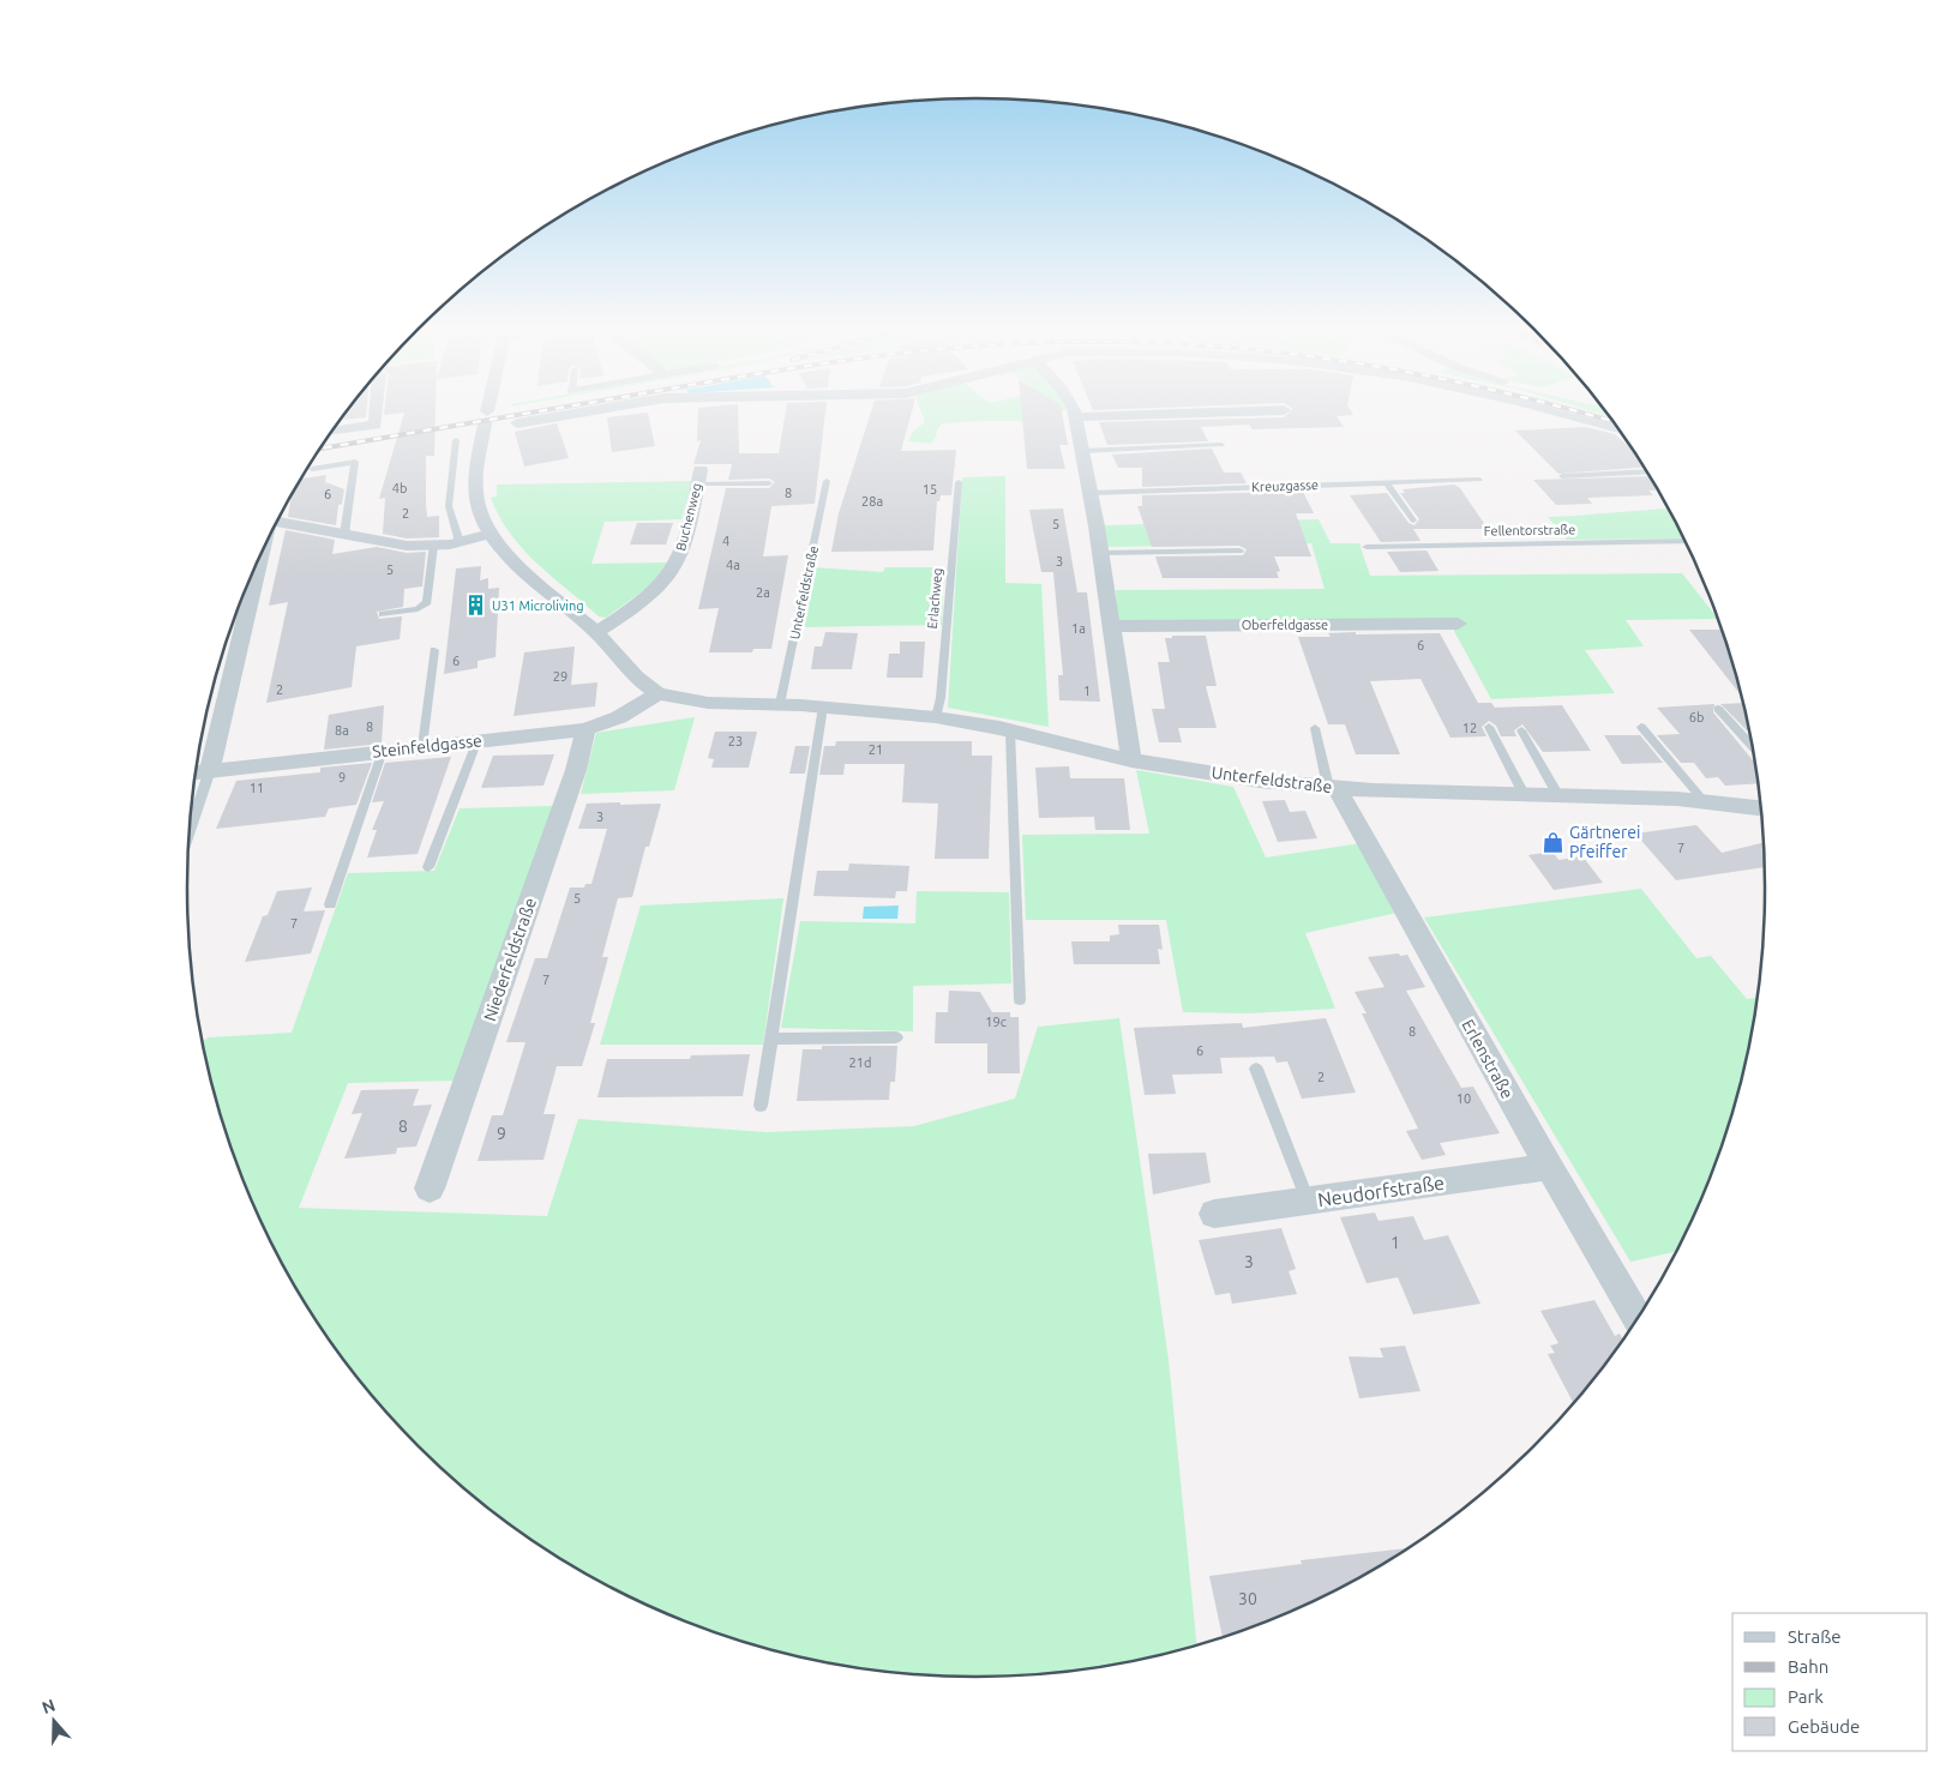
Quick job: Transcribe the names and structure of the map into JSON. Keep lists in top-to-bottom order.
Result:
{
  "streets": {
    "street": [
      "Buchenweg",
      "Unterfeldstraße",
      "Oberfeldgasse",
      "Steinfeldgasse",
      "Niederfeldstraße",
      "Erlenstraße",
      "Neudorfstraße"
    ],
    "lane": ["Kreuzgasse", "Fellentorstraße", "Erlachweg"]
  },
  "crossings": [
    ["Buchenweg", "Unterfeldstraße"],
    ["Unterfeldstraße", "Erlachweg"],
    ["Unterfeldstraße", "Steinfeldgasse"],
    ["Unterfeldstraße", "Erlenstraße"],
    ["Steinfeldgasse", "Niederfeldstraße"],
    ["Erlenstraße", "Neudorfstraße"]
  ],
  "places": {
    "building": ["U31 Microliving"],
    "shop": ["Gärtnerei Pfeiffer"]
  },
  "house_numbers": [
    "4b",
    "15",
    "8",
    "6",
    "28a",
    "2",
    "5",
    "4",
    "3",
    "4a",
    "5",
    "2a",
    "1a",
    "6",
    "6",
    "29",
    "2",
    "1",
    "6b",
    "8",
    "12",
    "8a",
    "23",
    "21",
    "9",
    "11",
    "3",
    "7",
    "5",
    "7",
    "7",
    "19c",
    "8",
    "6",
    "21d",
    "2",
    "10",
    "8",
    "9",
    "1",
    "3",
    "30"
  ],
  "legend": [
    "Straße",
    "Bahn",
    "Park",
    "Gebäude"
  ],
  "north": "top"
}
